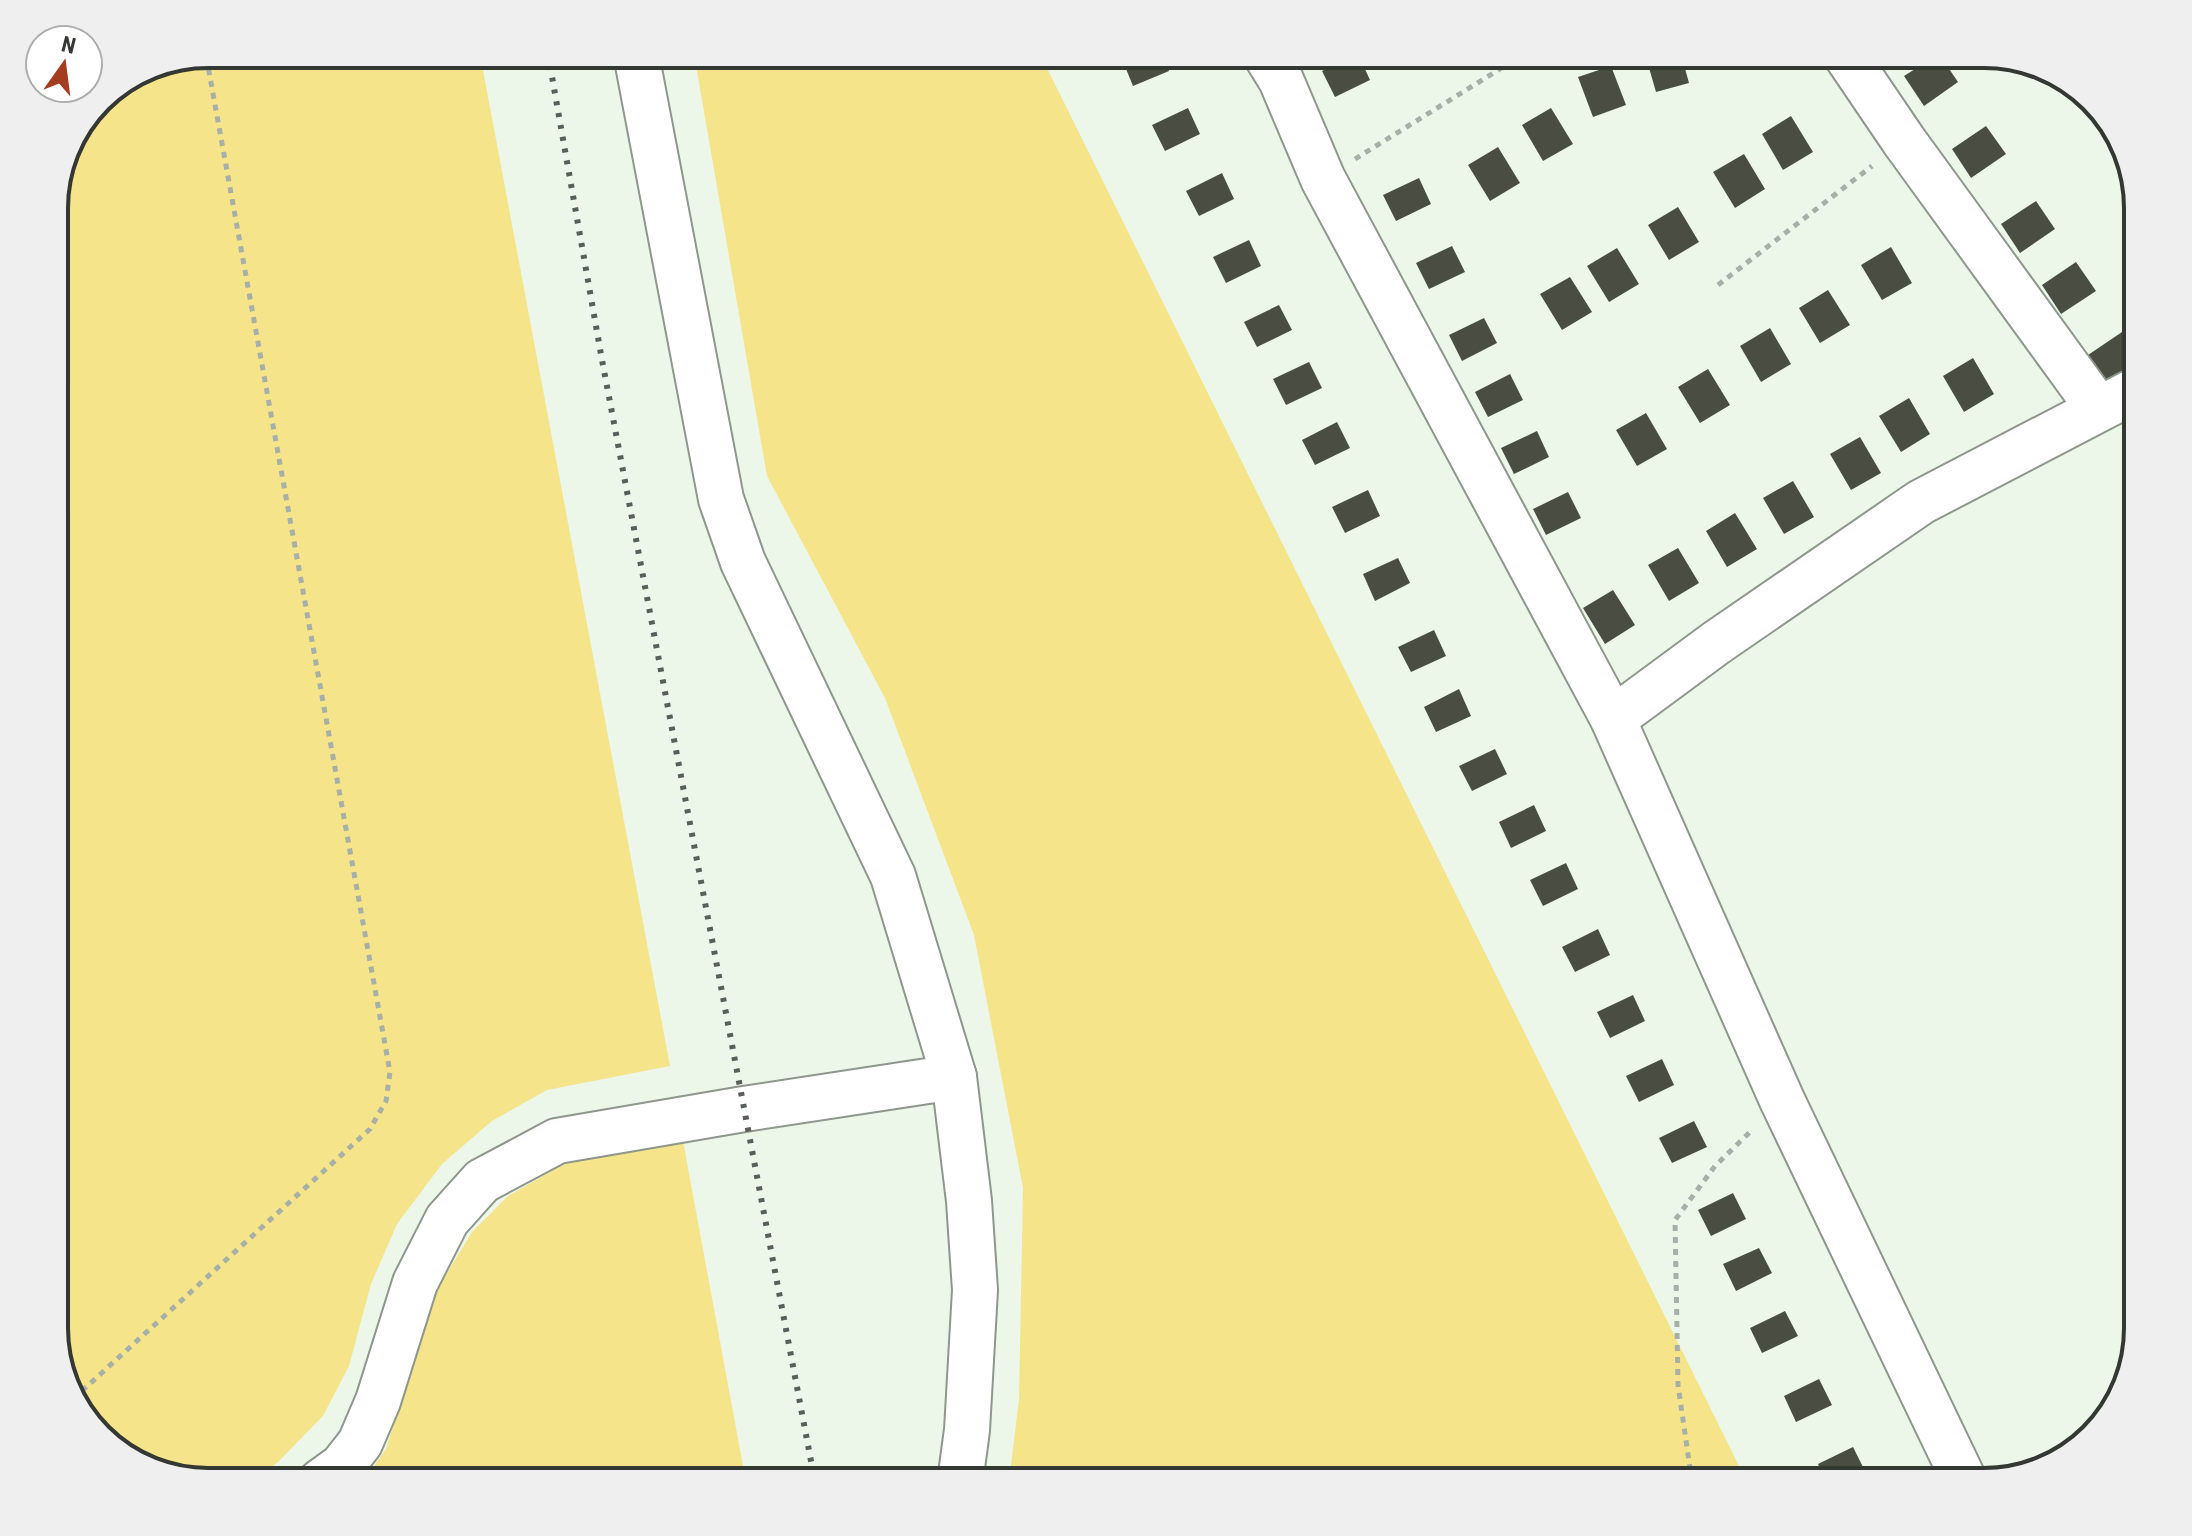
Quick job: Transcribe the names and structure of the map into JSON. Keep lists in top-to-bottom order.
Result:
{
  "north": "top"
}
